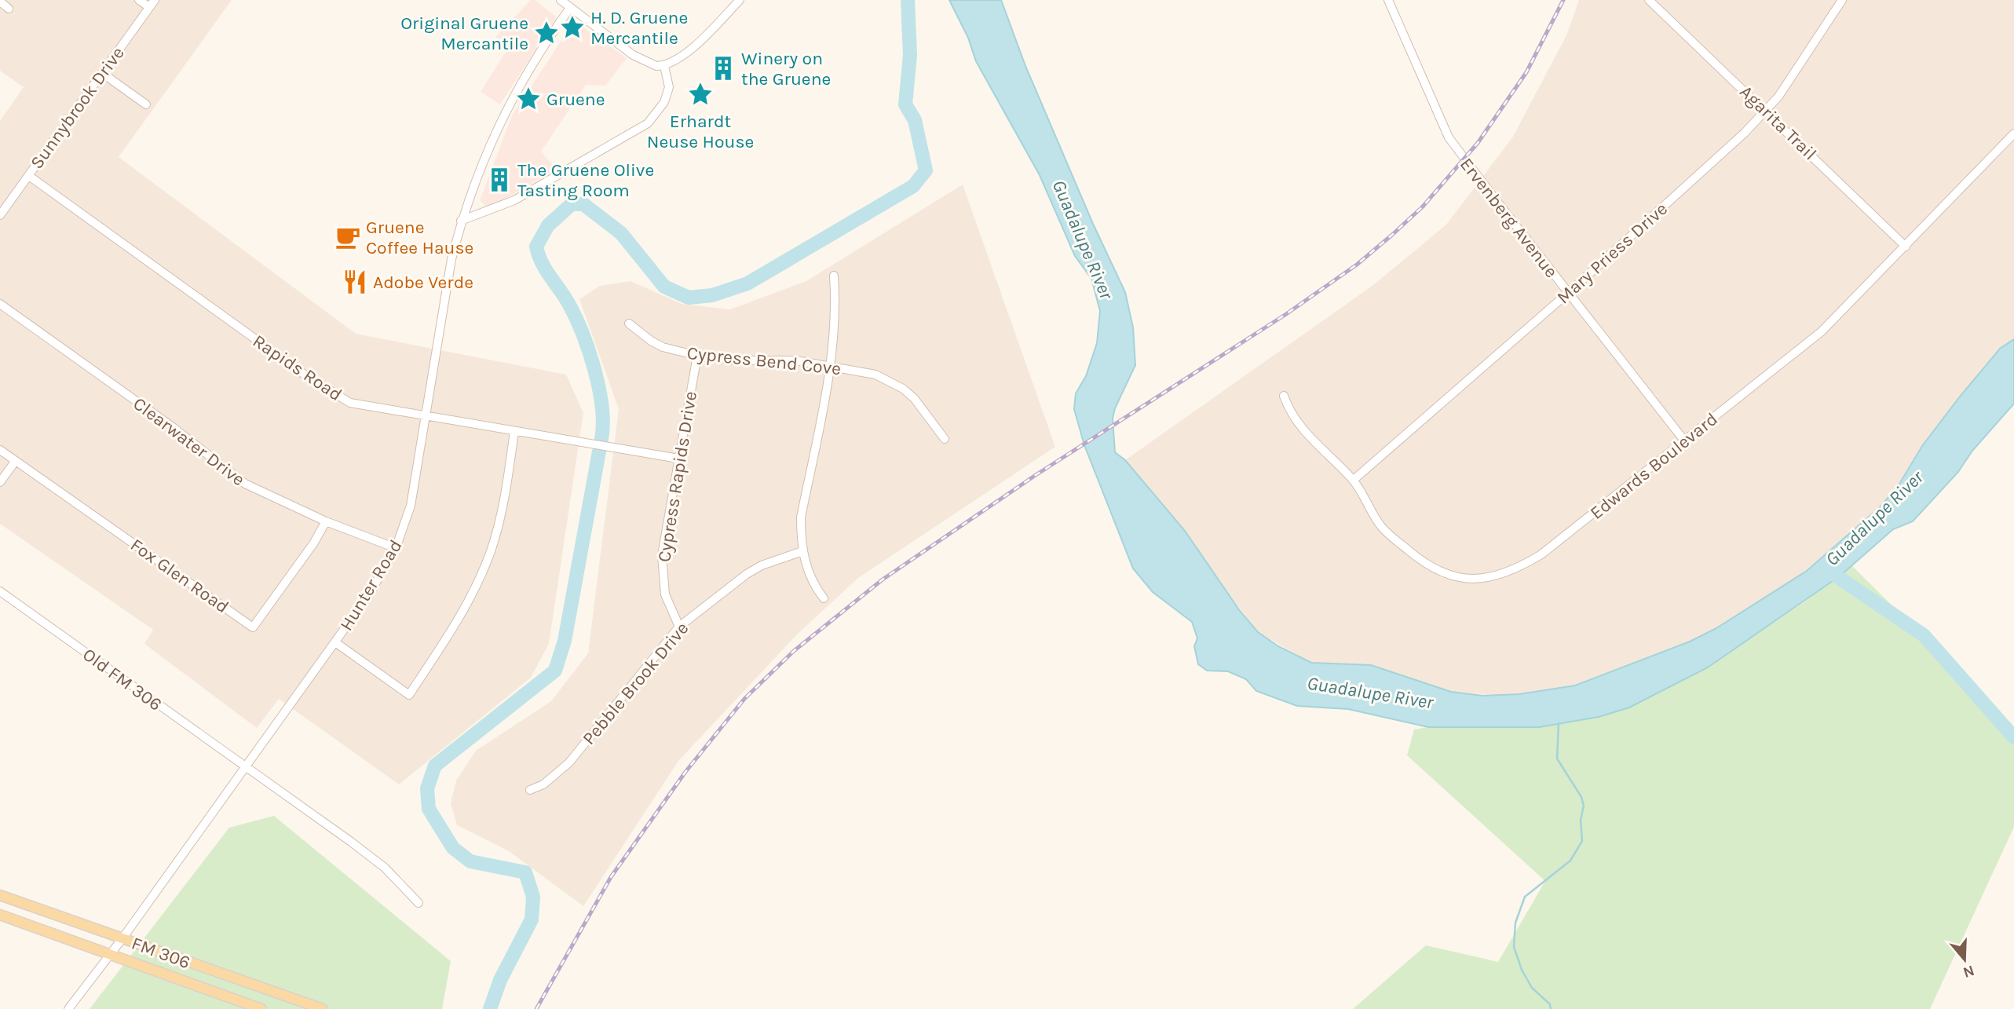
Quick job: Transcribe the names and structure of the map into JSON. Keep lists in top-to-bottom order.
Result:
{
  "streets": {
    "main road": ["FM 306"],
    "street": [
      "Sunnybrook Drive",
      "Agarita Trail",
      "Ervenberg Avenue",
      "Mary Priess Drive",
      "Cypress Bend Cove",
      "Rapids Road",
      "Clearwater Drive",
      "Edwards Boulevard",
      "Cypress Rapids Drive",
      "Fox Glen Road",
      "Hunter Road",
      "Old FM 306",
      "Pebble Brook Drive"
    ]
  },
  "crossings": [
    ["Sunnybrook Drive", "Rapids Road"],
    ["Agarita Trail", "Mary Priess Drive"],
    ["Agarita Trail", "Edwards Boulevard"],
    ["Ervenberg Avenue", "Mary Priess Drive"],
    ["Ervenberg Avenue", "Edwards Boulevard"],
    ["Mary Priess Drive", "Edwards Boulevard"],
    ["Cypress Bend Cove", "Cypress Rapids Drive"],
    ["Rapids Road", "Cypress Rapids Drive"],
    ["Rapids Road", "Hunter Road"],
    ["Clearwater Drive", "Fox Glen Road"],
    ["Clearwater Drive", "Hunter Road"],
    ["Cypress Rapids Drive", "Pebble Brook Drive"],
    ["Hunter Road", "Old FM 306"],
    ["Hunter Road", "FM 306"]
  ],
  "water": ["Guadalupe River"],
  "places": {
    "place": [
      "H. D. Gruene Mercantile",
      "Original Gruene Mercantile",
      "Erhardt Neuse House",
      "Gruene"
    ],
    "building": ["Winery on the Gruene", "The Gruene Olive Tasting Room"],
    "cafe": ["Gruene Coffee Hause"],
    "restaurant": ["Adobe Verde"]
  },
  "north": "bottom"
}
